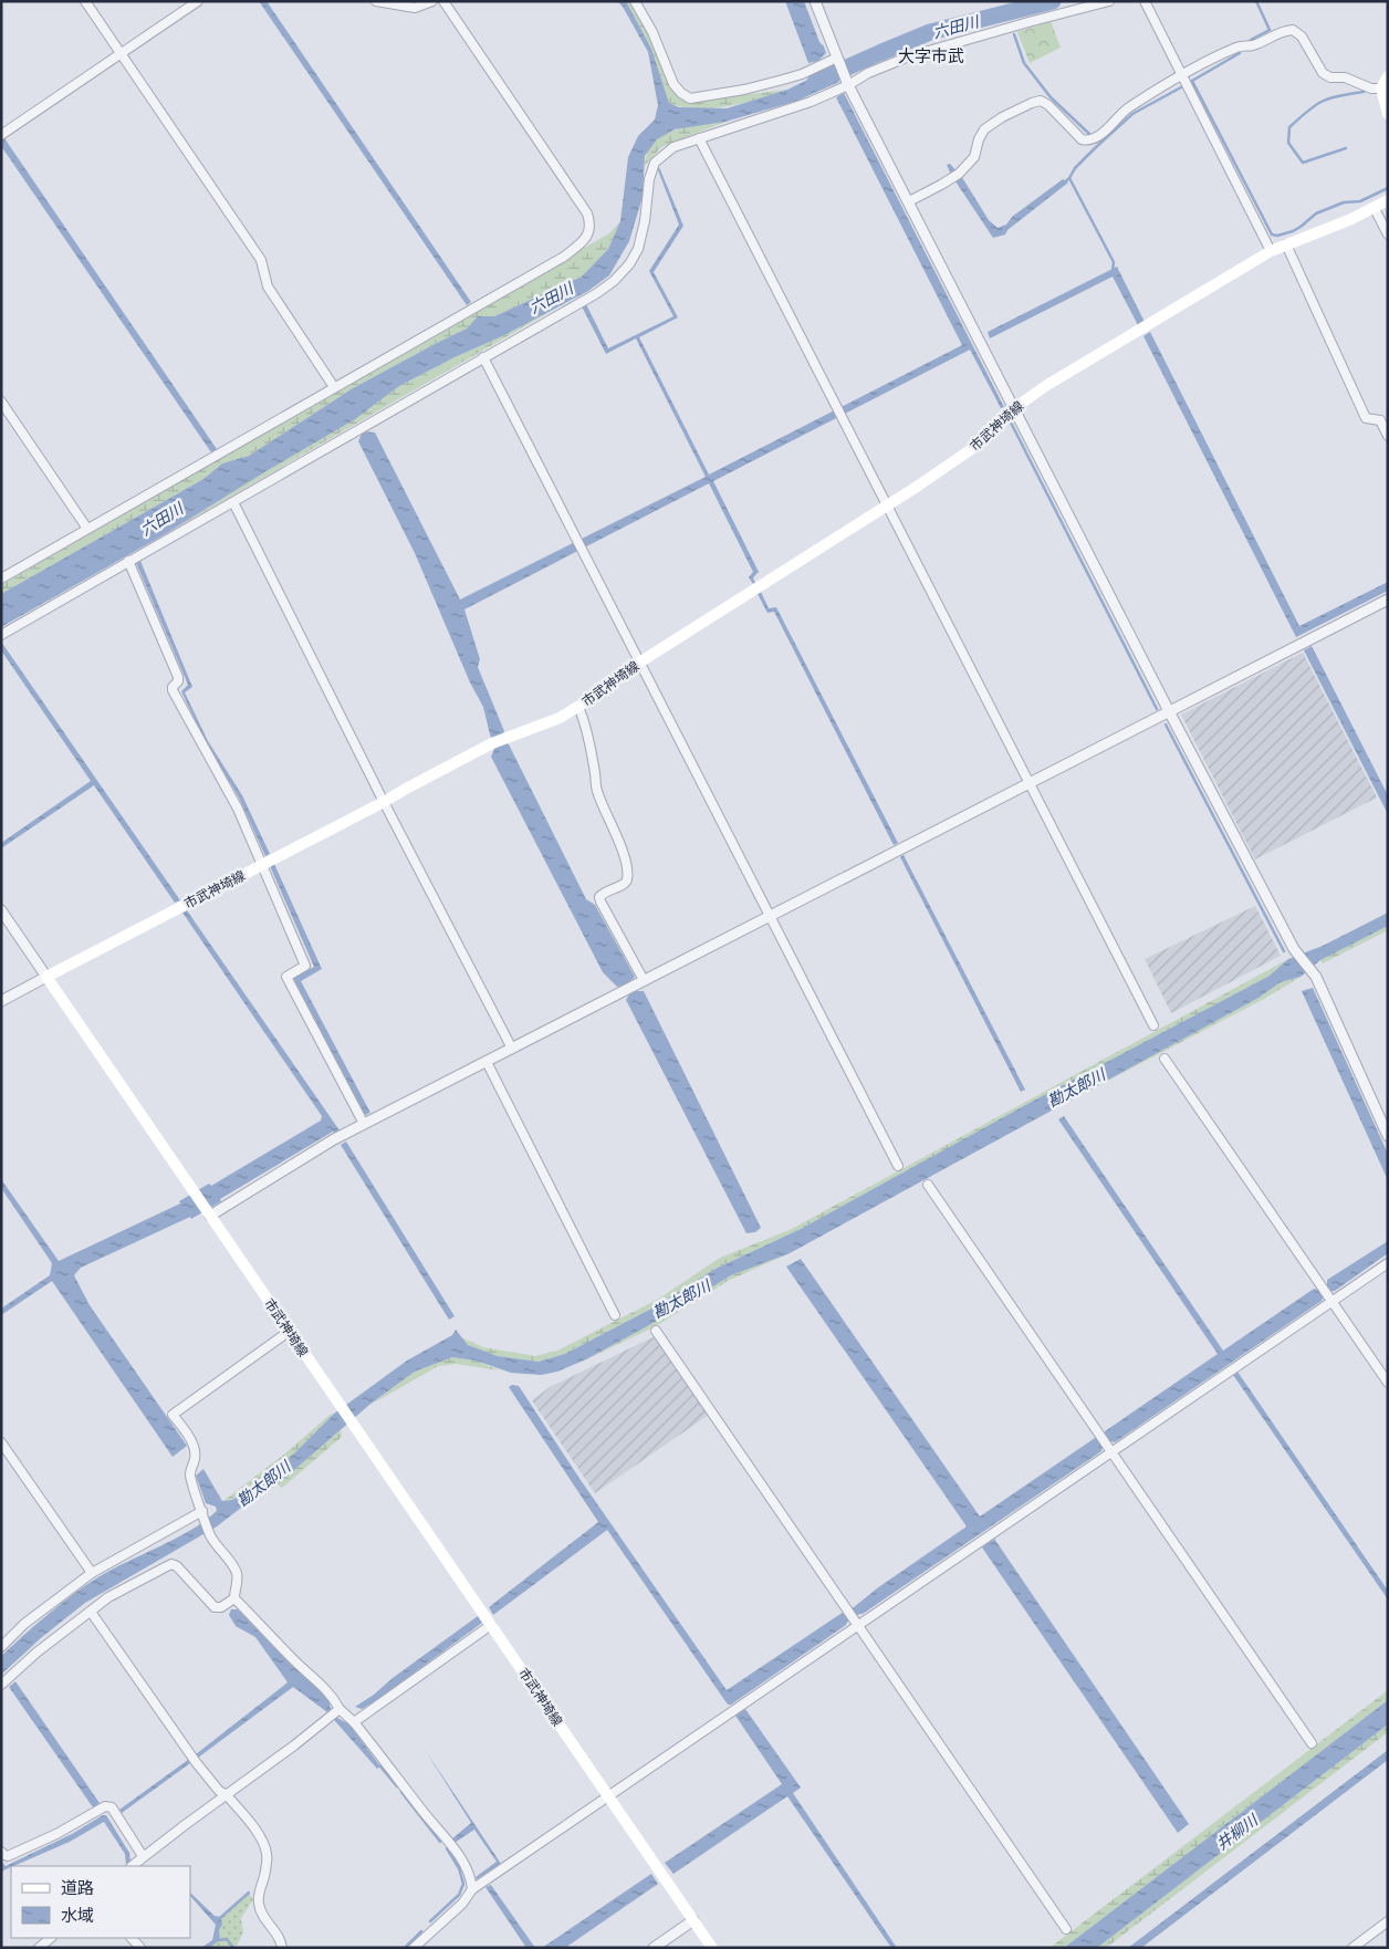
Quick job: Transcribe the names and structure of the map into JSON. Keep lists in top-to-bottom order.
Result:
{
  "streets": {
    "main road": ["市武神埼線"]
  },
  "districts": ["大字市武"],
  "water": ["六田川", "勘太郎川", "井柳川"],
  "legend": ["道路", "水域"]
}
